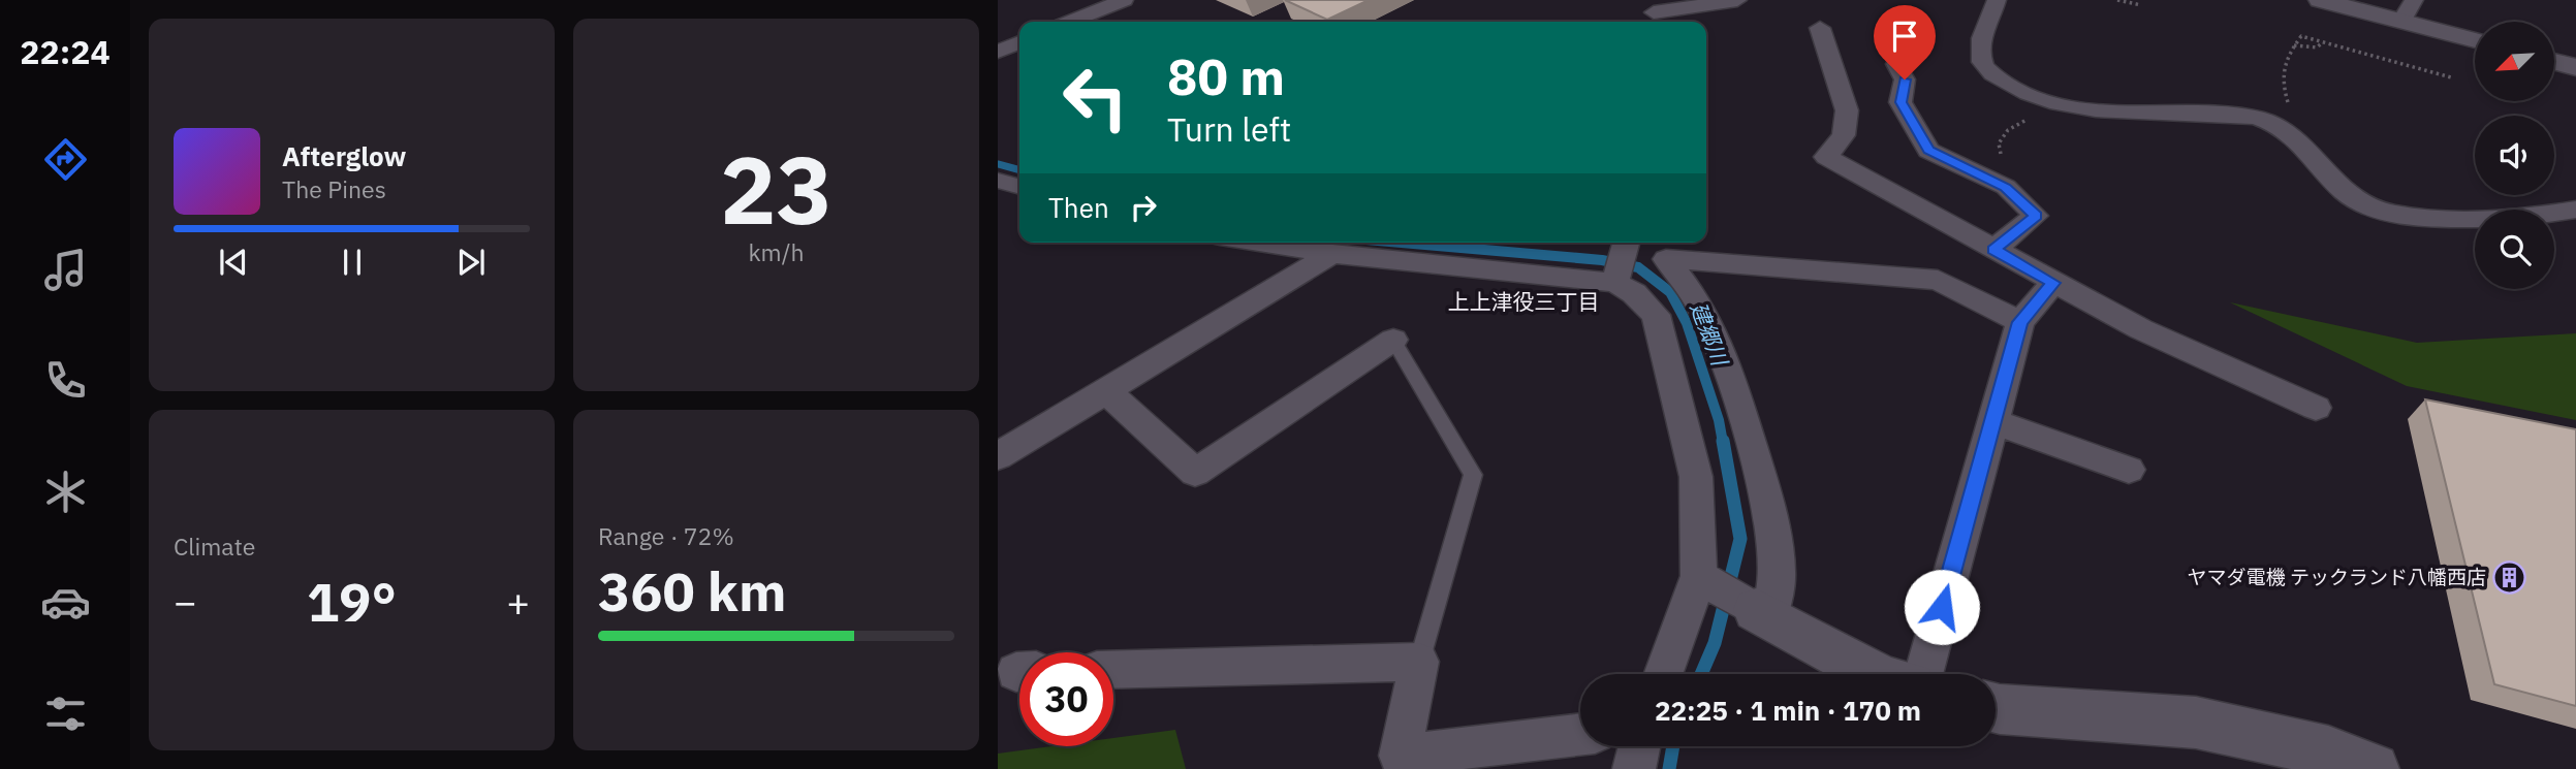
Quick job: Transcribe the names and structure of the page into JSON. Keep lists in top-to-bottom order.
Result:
{
  "districts": ["上上津役三丁目"],
  "water": ["建郷川"],
  "places": {
    "building": ["ヤマダ電機 テックランド八幡西店"]
  },
  "north": "bottom left",
  "page": {
    "tabs": "22:24",
    "tile": [
      ["23", "km/h"],
      "Climate",
      ["Range · 72%", "360 km"]
    ],
    "turn": ["80 m", "Turn left"],
    "song": ["Afterglow", "The Pines"],
    "then": "Then",
    "heat": ["−", "19°", "+"],
    "limit": "30",
    "trip": "22:25 · 1 min · 170 m"
  }
}
